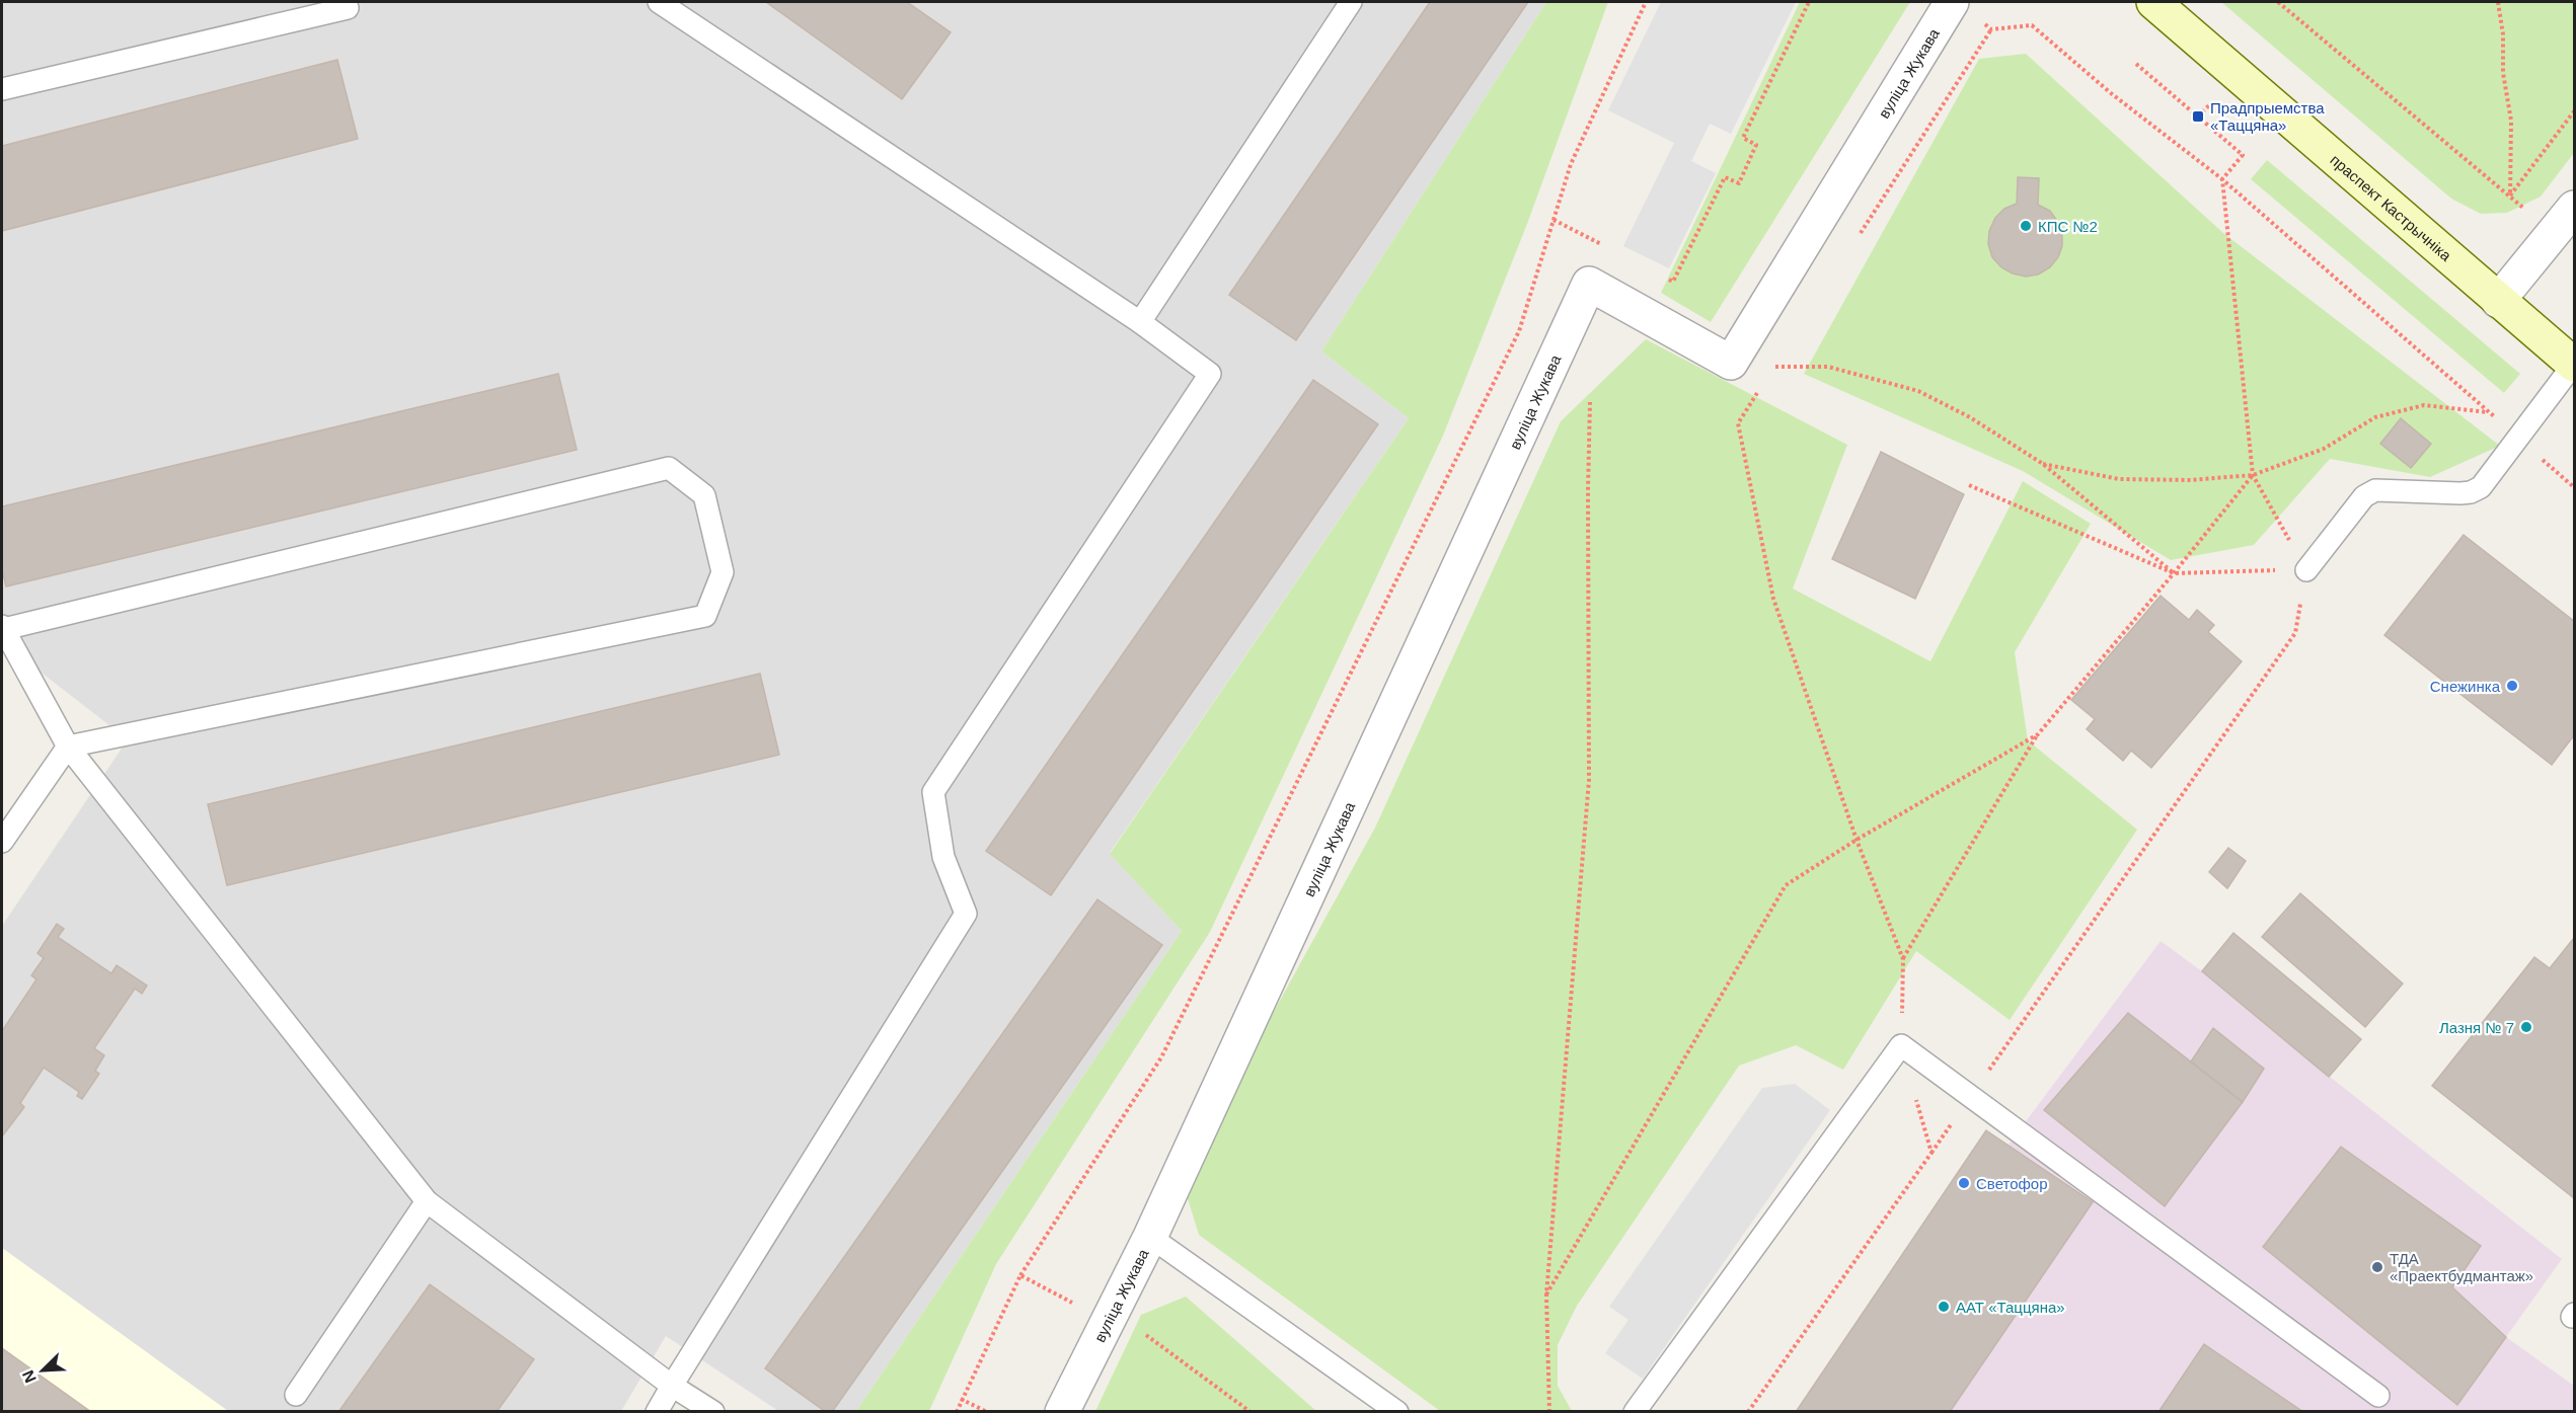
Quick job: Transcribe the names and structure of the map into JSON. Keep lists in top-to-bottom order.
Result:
{
  "streets": {
    "main road": ["праспект Кастрычніка"],
    "street": ["вуліца Жукава"]
  },
  "places": {
    "transit": ["Прадпрыемства «Таццяна»"],
    "other": [
      "КПС №2",
      "Снежинка",
      "Лазня № 7",
      "Светофор",
      "ТДА «Праектбудмантаж»",
      "ААТ «Таццяна»"
    ]
  },
  "north": "bottom left"
}
